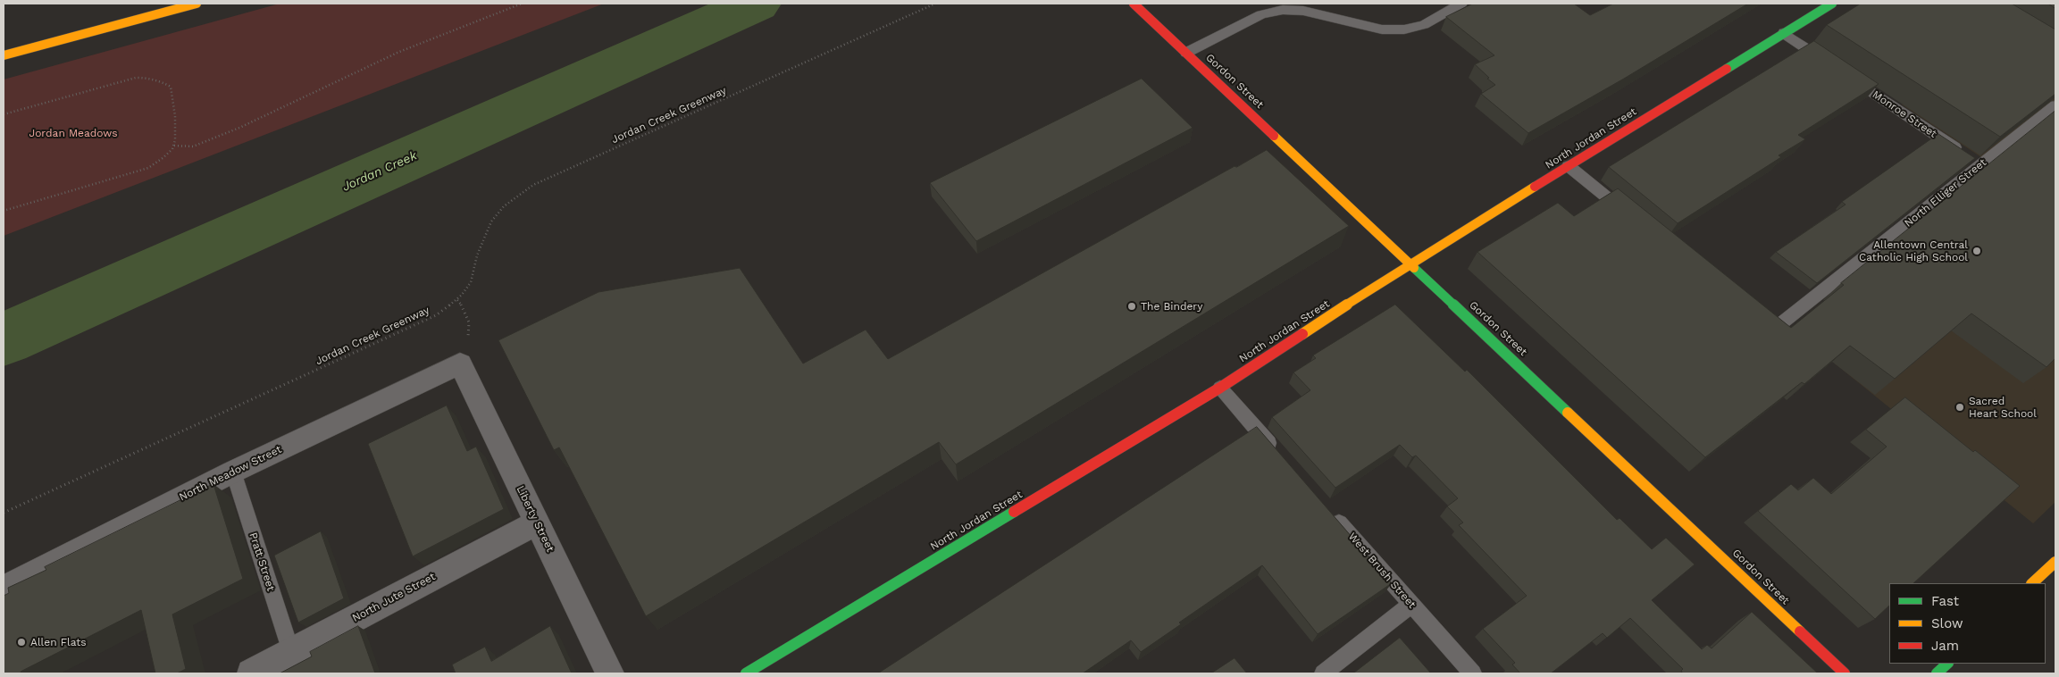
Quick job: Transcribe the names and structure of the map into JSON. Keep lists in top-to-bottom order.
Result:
{
  "streets": {
    "street": [
      "Gordon Street",
      "North Jordan Street",
      "North Meadow Street",
      "Liberty Street",
      "North Jute Street"
    ],
    "lane": [
      "Monroe Street",
      "North Elliger Street",
      "Pratt Street",
      "West Brush Street"
    ],
    "path": ["Jordan Creek Greenway"]
  },
  "crossings": [
    ["Gordon Street", "North Jordan Street"],
    ["Monroe Street", "North Jordan Street"],
    ["Monroe Street", "North Elliger Street"],
    ["North Meadow Street", "Liberty Street"],
    ["North Meadow Street", "Pratt Street"],
    ["Liberty Street", "North Jute Street"],
    ["Pratt Street", "North Jute Street"]
  ],
  "water": ["Jordan Creek"],
  "parks": ["Jordan Meadows"],
  "places": [
    "Allentown Central Catholic High School",
    "The Bindery",
    "Sacred Heart School",
    "Allen Flats"
  ],
  "legend": ["Fast", "Slow", "Jam"]
}
